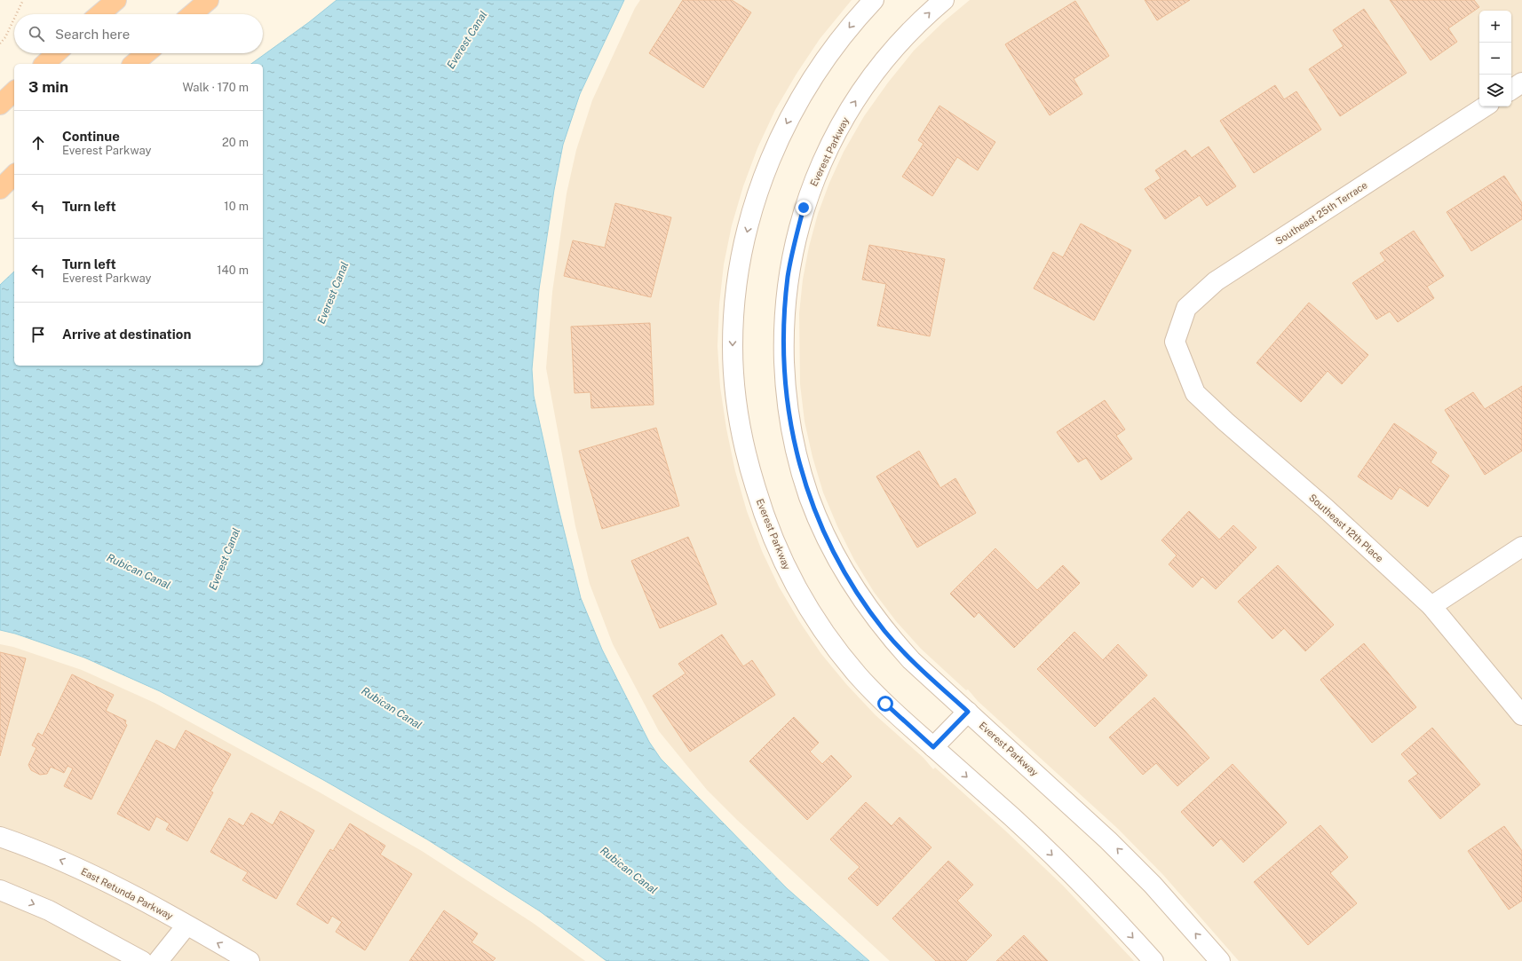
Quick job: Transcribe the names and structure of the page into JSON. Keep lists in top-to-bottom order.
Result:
{
  "streets": {
    "street": [
      "Everest Parkway",
      "Southeast 25th Terrace",
      "Southeast 12th Place",
      "East Retunda Parkway"
    ]
  },
  "crossings": [
    ["Southeast 25th Terrace", "Southeast 12th Place"]
  ],
  "water": ["Everest Canal", "Rubican Canal"],
  "page": {
    "map_buttons": ["+", "−"],
    "search": "Search here",
    "heading": ["3 min", "Walk · 170 m"],
    "list": [
      ["Continue", "Everest Parkway", "20 m"],
      ["Turn left", "10 m"],
      ["Turn left", "Everest Parkway", "140 m"],
      "Arrive at destination"
    ]
  }
}
